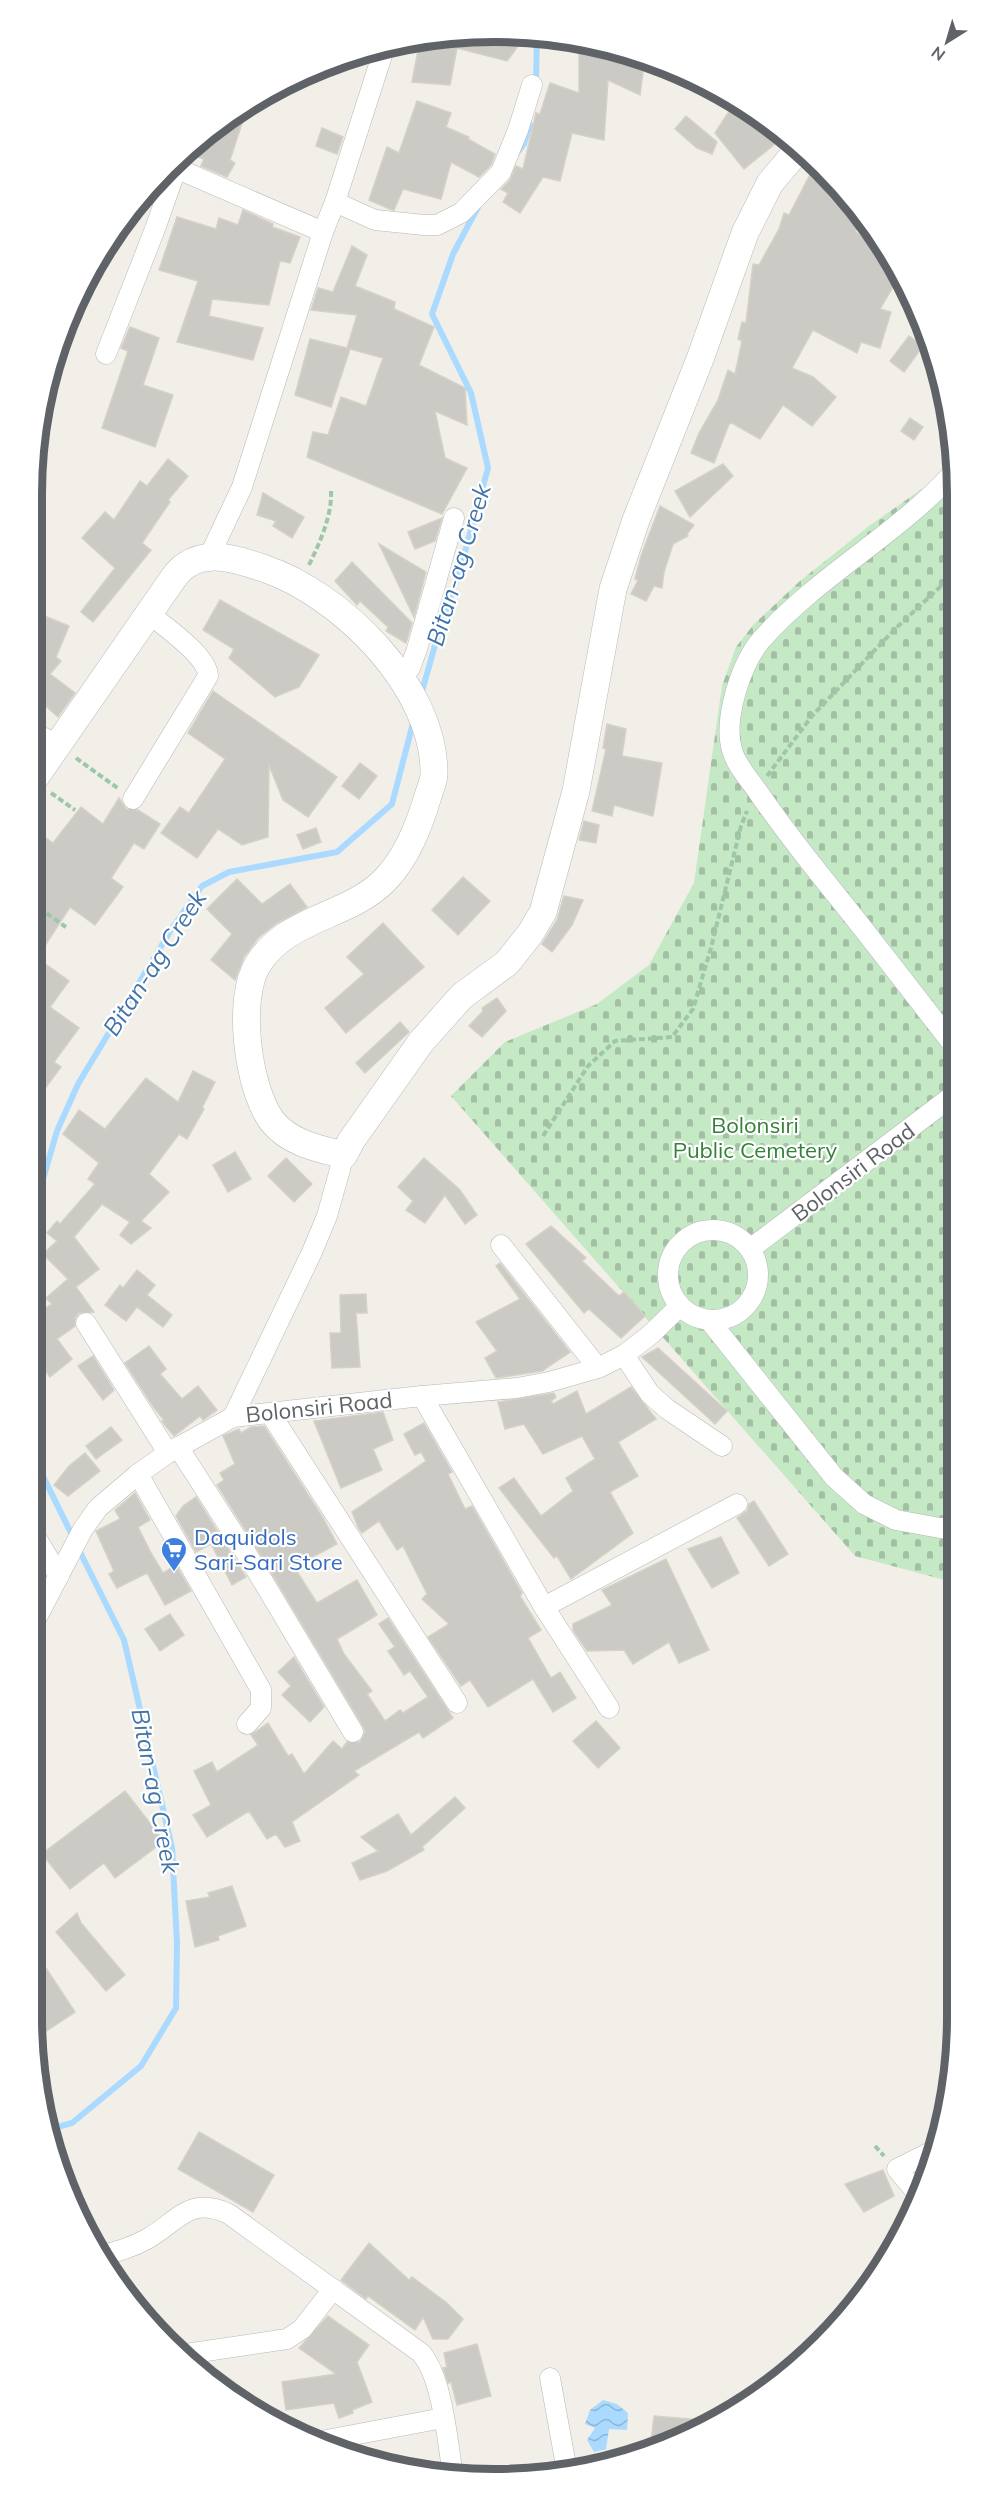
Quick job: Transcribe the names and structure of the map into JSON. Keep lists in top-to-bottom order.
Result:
{
  "streets": {
    "street": ["Bolonsiri Road"]
  },
  "water": ["Bitan-ag Creek"],
  "parks": ["Bolonsiri Public Cemetery"],
  "places": {
    "supermarket": ["Daquidols Sari-Sari Store"]
  },
  "north": "bottom left"
}
